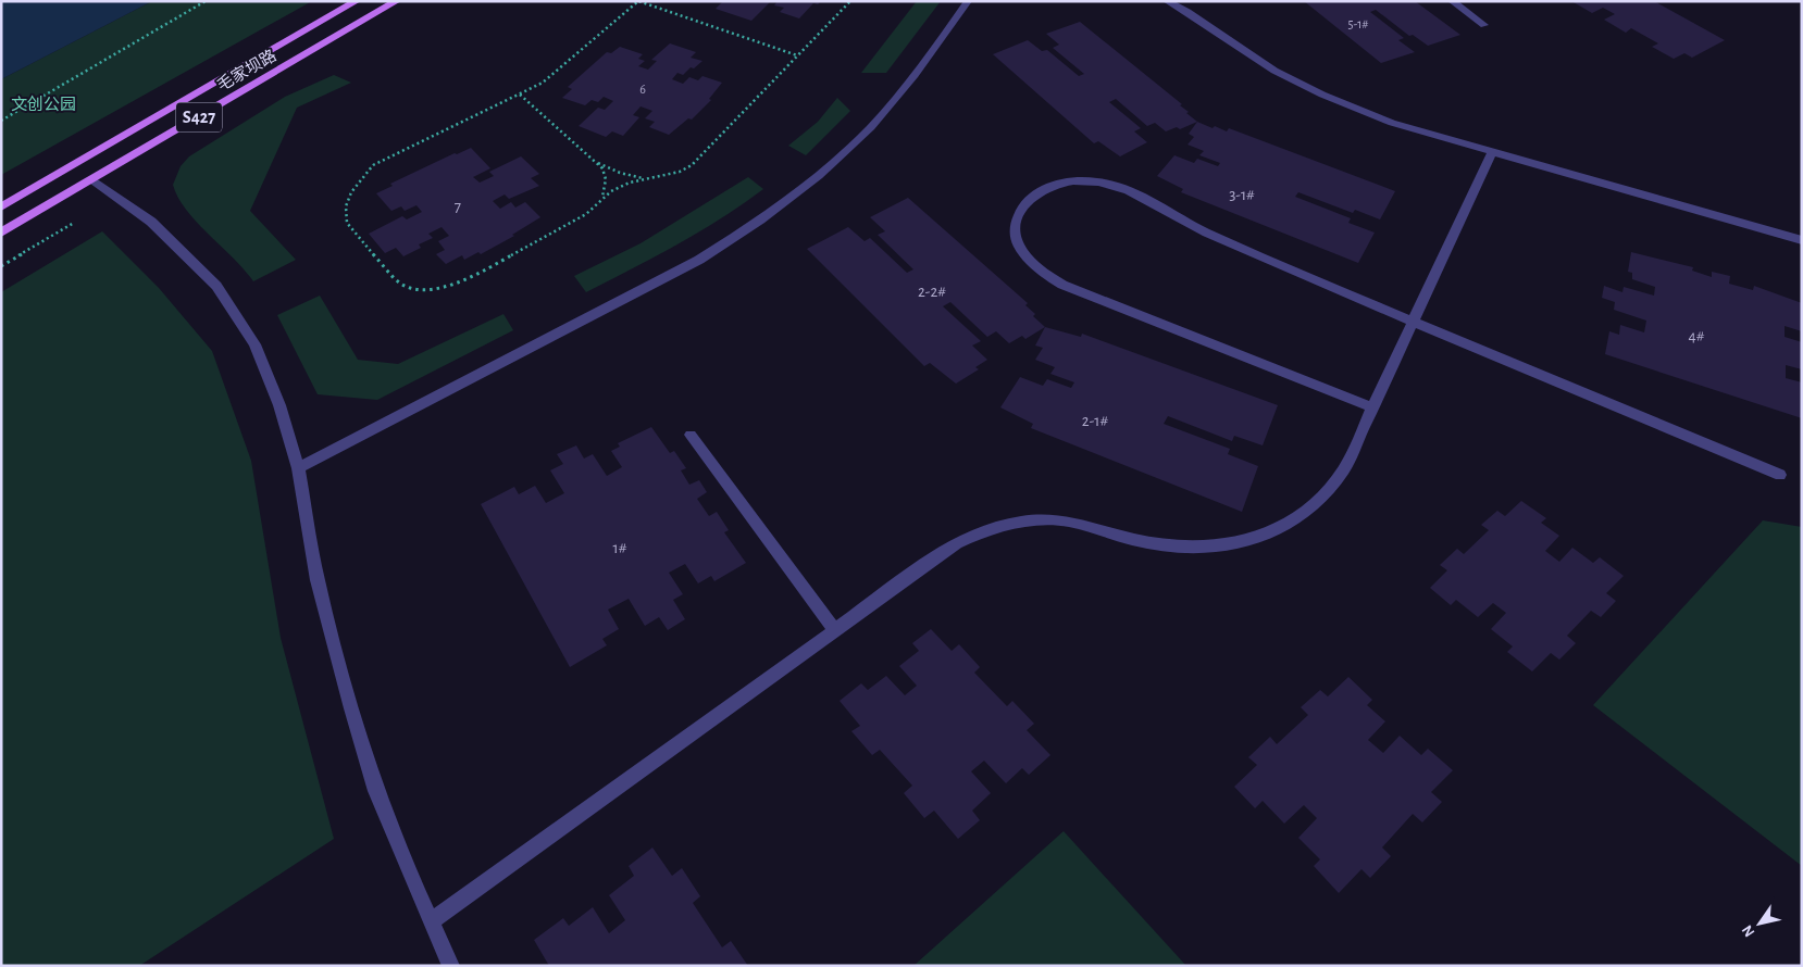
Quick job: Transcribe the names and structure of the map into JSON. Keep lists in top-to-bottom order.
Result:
{
  "streets": {
    "main road": ["毛家坝路", "S427"]
  },
  "parks": ["文创公园"],
  "house_numbers": [
    "5-1#",
    "6",
    "3-1#",
    "7",
    "2-2#",
    "4#",
    "2-1#",
    "1#"
  ],
  "north": "bottom left"
}
